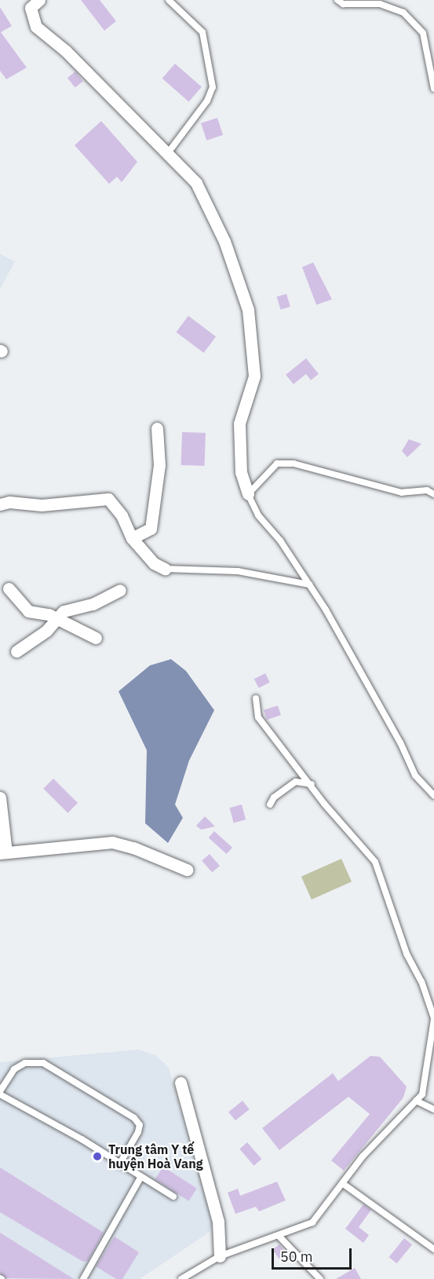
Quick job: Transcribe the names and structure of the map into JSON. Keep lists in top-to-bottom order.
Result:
{
  "places": ["Trung tâm Y tế huyện Hoà Vang"],
  "scale_bar": "50 m"
}
